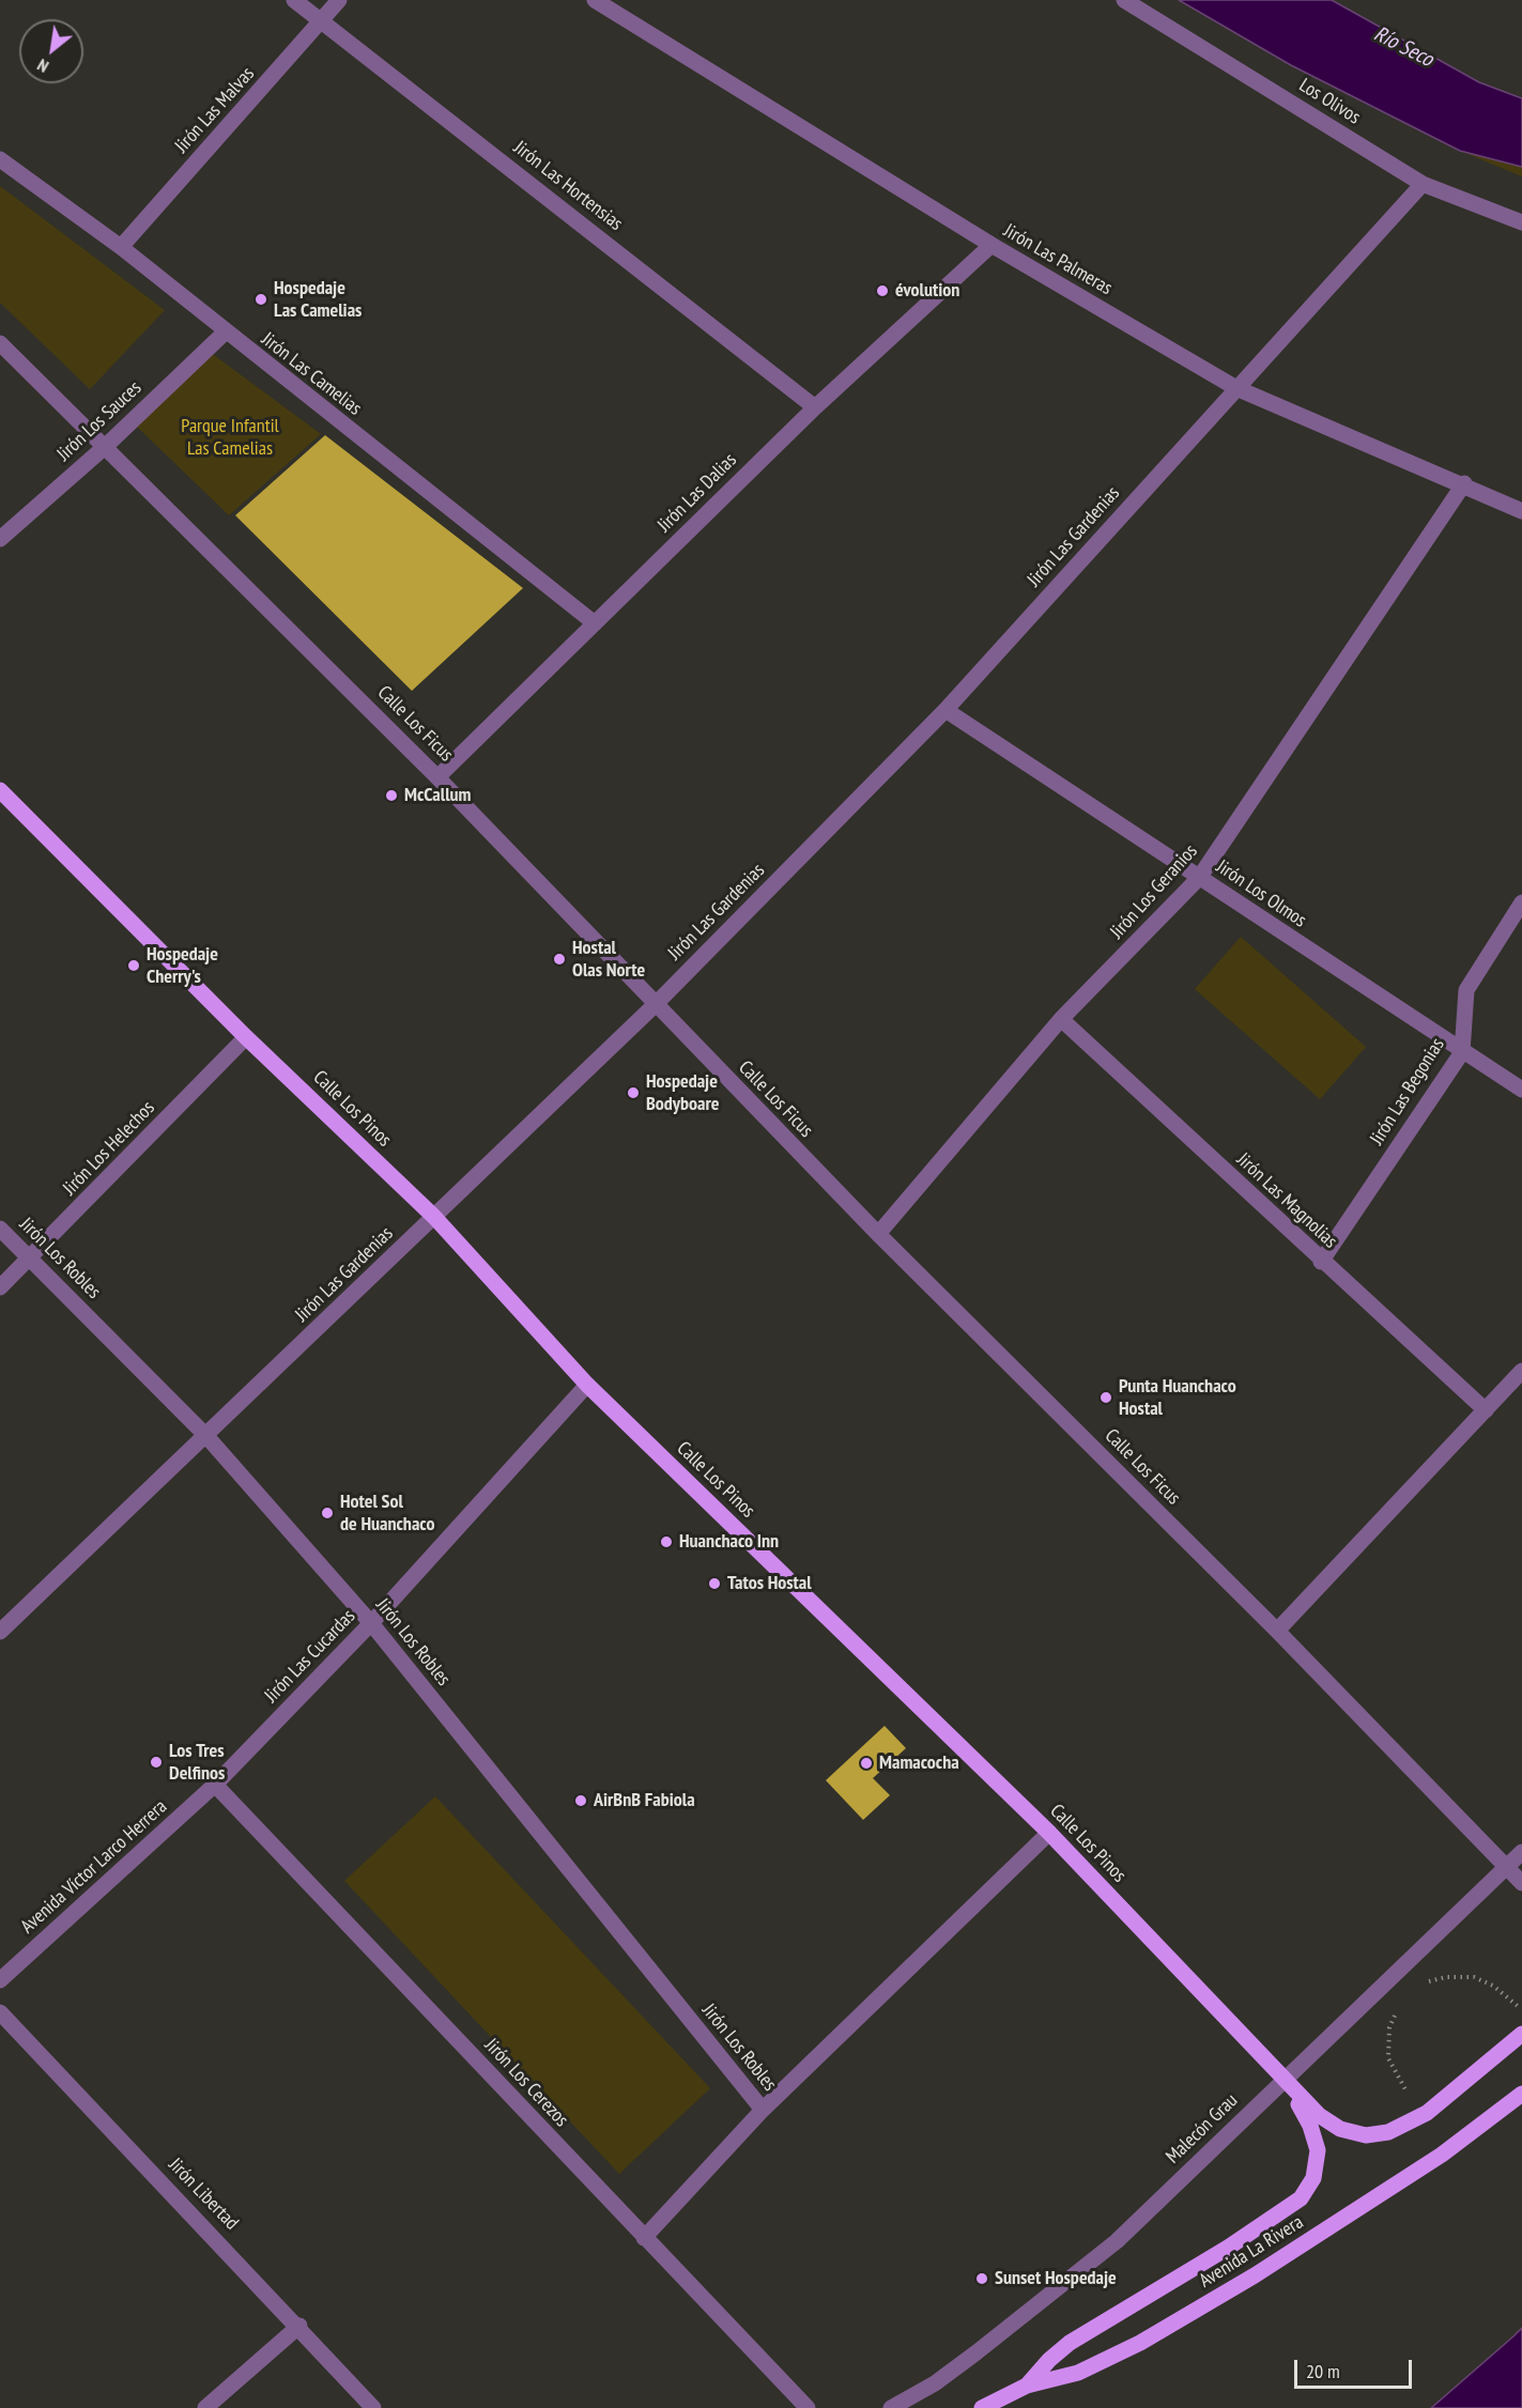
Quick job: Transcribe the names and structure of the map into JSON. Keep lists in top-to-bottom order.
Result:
{
  "streets": {
    "main road": ["Calle Los Pinos", "Avenida La Rivera"],
    "street": [
      "Los Olivos",
      "Jirón Las Malvas",
      "Jirón Las Hortensias",
      "Jirón Las Palmeras",
      "Jirón Las Camelias",
      "Jirón Los Sauces",
      "Jirón Las Dalias",
      "Jirón Las Gardenias",
      "Calle Los Ficus",
      "Jirón Los Geranios",
      "Jirón Los Olmos",
      "Jirón Las Begonias",
      "Jirón Los Helechos",
      "Jirón Las Magnolias",
      "Jirón Los Robles",
      "Jirón Las Cucardas",
      "Avenida Víctor Larco Herrera",
      "Jirón Los Cerezos",
      "Malecón Grau",
      "Jirón Libertad"
    ]
  },
  "crossings": [
    ["Los Olivos", "Jirón Las Gardenias"],
    ["Jirón Las Malvas", "Jirón Las Hortensias"],
    ["Jirón Las Malvas", "Jirón Las Camelias"],
    ["Jirón Las Hortensias", "Jirón Las Dalias"],
    ["Jirón Las Palmeras", "Jirón Las Dalias"],
    ["Jirón Las Palmeras", "Jirón Las Gardenias"],
    ["Jirón Las Palmeras", "Jirón Los Geranios"],
    ["Jirón Las Camelias", "Jirón Los Sauces"],
    ["Jirón Las Camelias", "Jirón Las Dalias"],
    ["Jirón Los Sauces", "Calle Los Ficus"],
    ["Jirón Las Dalias", "Calle Los Ficus"],
    ["Jirón Las Gardenias", "Calle Los Ficus"],
    ["Jirón Las Gardenias", "Jirón Los Olmos"],
    ["Jirón Las Gardenias", "Calle Los Pinos"],
    ["Jirón Las Gardenias", "Jirón Los Robles"],
    ["Calle Los Ficus", "Jirón Los Geranios"],
    ["Calle Los Ficus", "Malecón Grau"],
    ["Jirón Los Geranios", "Jirón Los Olmos"],
    ["Jirón Los Geranios", "Jirón Las Magnolias"],
    ["Jirón Los Olmos", "Jirón Las Begonias"],
    ["Jirón Las Begonias", "Jirón Las Magnolias"],
    ["Calle Los Pinos", "Jirón Los Helechos"],
    ["Calle Los Pinos", "Jirón Las Cucardas"],
    ["Calle Los Pinos", "Malecón Grau"],
    ["Jirón Los Helechos", "Jirón Los Robles"],
    ["Jirón Los Robles", "Jirón Las Cucardas"],
    ["Jirón Las Cucardas", "Avenida Víctor Larco Herrera"],
    ["Jirón Las Cucardas", "Jirón Los Cerezos"],
    ["Avenida Víctor Larco Herrera", "Jirón Los Cerezos"]
  ],
  "water": ["Río Seco"],
  "parks": ["Parque Infantil Las Camelias"],
  "places": [
    "évolution",
    "Hospedaje Las Camelias",
    "McCallum",
    "Hostal Olas Norte",
    "Hospedaje Cherry's",
    "Hospedaje Bodyboare",
    "Punta Huanchaco Hostal",
    "Hotel Sol de Huanchaco",
    "Huanchaco Inn",
    "Tatos Hostal",
    "Los Tres Delfinos",
    "Mamacocha",
    "AirBnB Fabiola",
    "Sunset Hospedaje"
  ],
  "scale_bar": "20 m",
  "north": "bottom left"
}
